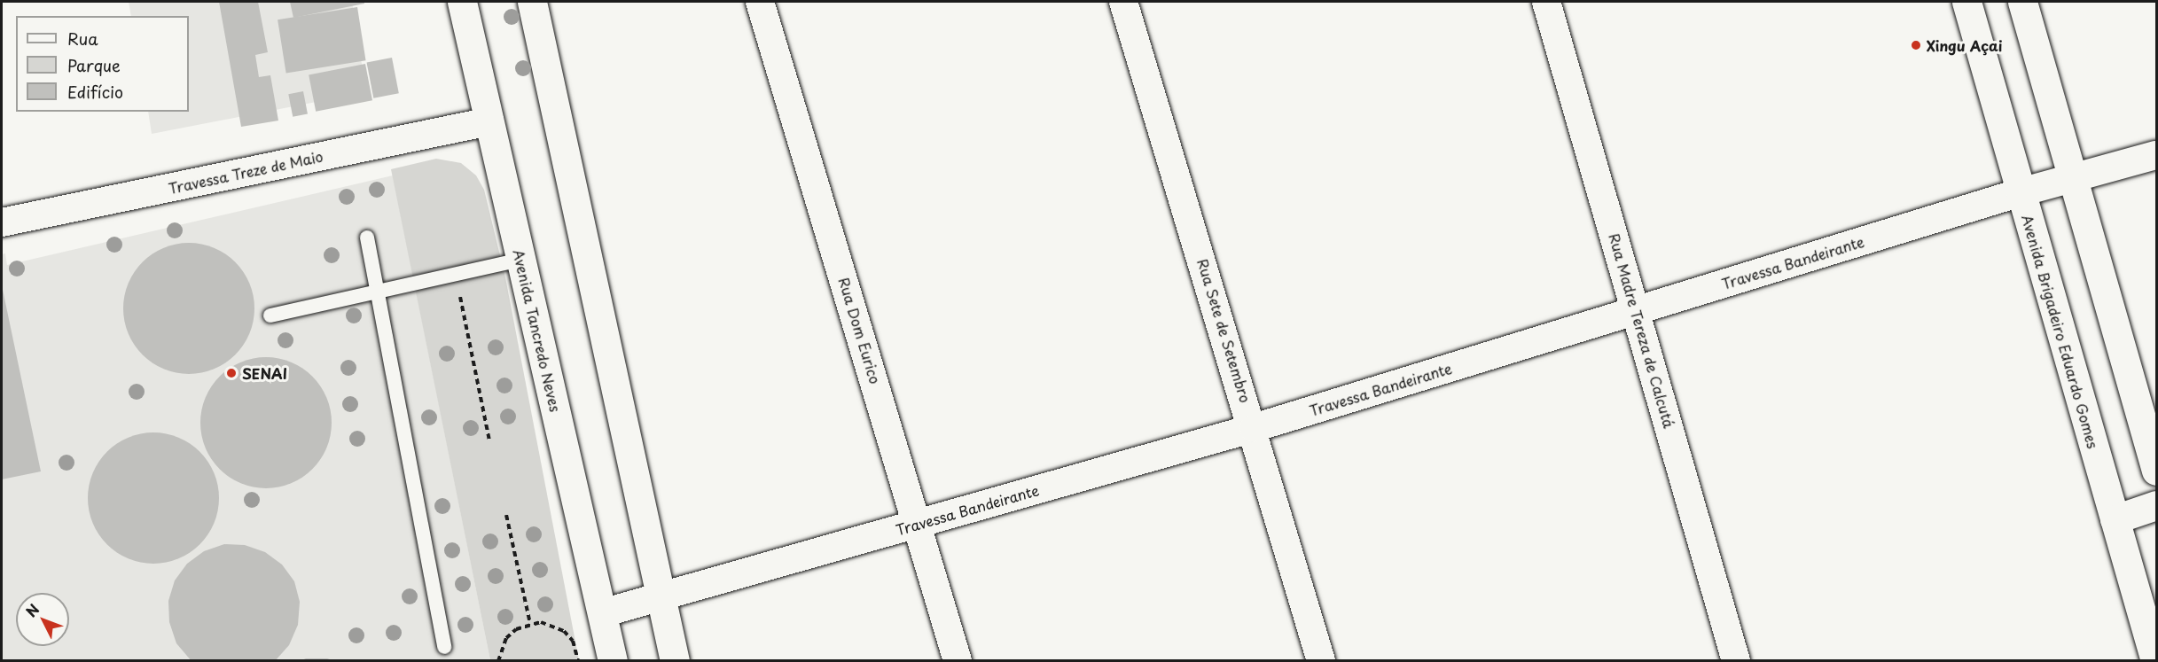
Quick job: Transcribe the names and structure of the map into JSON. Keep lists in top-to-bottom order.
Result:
{
  "streets": {
    "street": [
      "Travessa Treze de Maio",
      "Travessa Bandeirante",
      "Avenida Tancredo Neves",
      "Rua Dom Eurico",
      "Rua Sete de Setembro",
      "Rua Madre Tereza de Calcutá",
      "Avenida Brigadeiro Eduardo Gomes"
    ]
  },
  "crossings": [
    ["Travessa Treze de Maio", "Avenida Tancredo Neves"],
    ["Travessa Bandeirante", "Avenida Tancredo Neves"],
    ["Travessa Bandeirante", "Rua Dom Eurico"],
    ["Travessa Bandeirante", "Rua Sete de Setembro"],
    ["Travessa Bandeirante", "Rua Madre Tereza de Calcutá"],
    ["Travessa Bandeirante", "Avenida Brigadeiro Eduardo Gomes"]
  ],
  "places": ["Xingu Açai", "SENAI"],
  "legend": ["Rua", "Parque", "Edifício"],
  "north": "top left"
}
